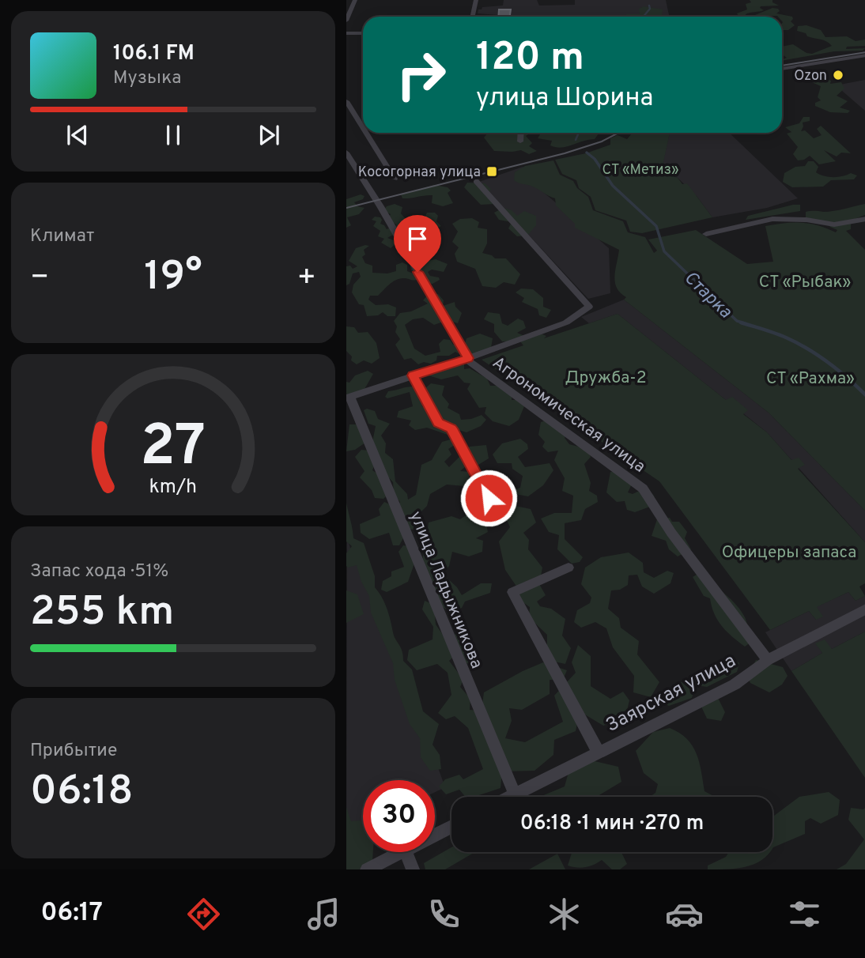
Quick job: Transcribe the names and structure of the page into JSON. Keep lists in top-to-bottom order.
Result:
{
  "streets": {
    "street": ["Агрономическая улица", "улица Ладыжникова", "Заярская улица"]
  },
  "crossings": [
    ["Агрономическая улица", "Заярская улица"],
    ["улица Ладыжникова", "Заярская улица"]
  ],
  "water": ["Старка"],
  "parks": [
    "СТ «Метиз»",
    "СТ «Рыбак»",
    "Дружба-2",
    "СТ «Рахма»",
    "Офицеры запаса"
  ],
  "places": {
    "other": ["Ozon"],
    "transit": ["Косогорная улица"]
  },
  "page": {
    "turn": ["120 m", "улица Шорина"],
    "song": ["106.1 FM", "Музыка"],
    "tile": [
      "Климат",
      ["Запас хода · 51%", "255 km"],
      ["Прибытие", "06:18"]
    ],
    "heat": ["−", "19°", "+"],
    "limit": "30",
    "trip": "06:18 · 1 мин · 270 m",
    "tabs": "06:17",
    "gauge": ["27", "km/h"]
  }
}
